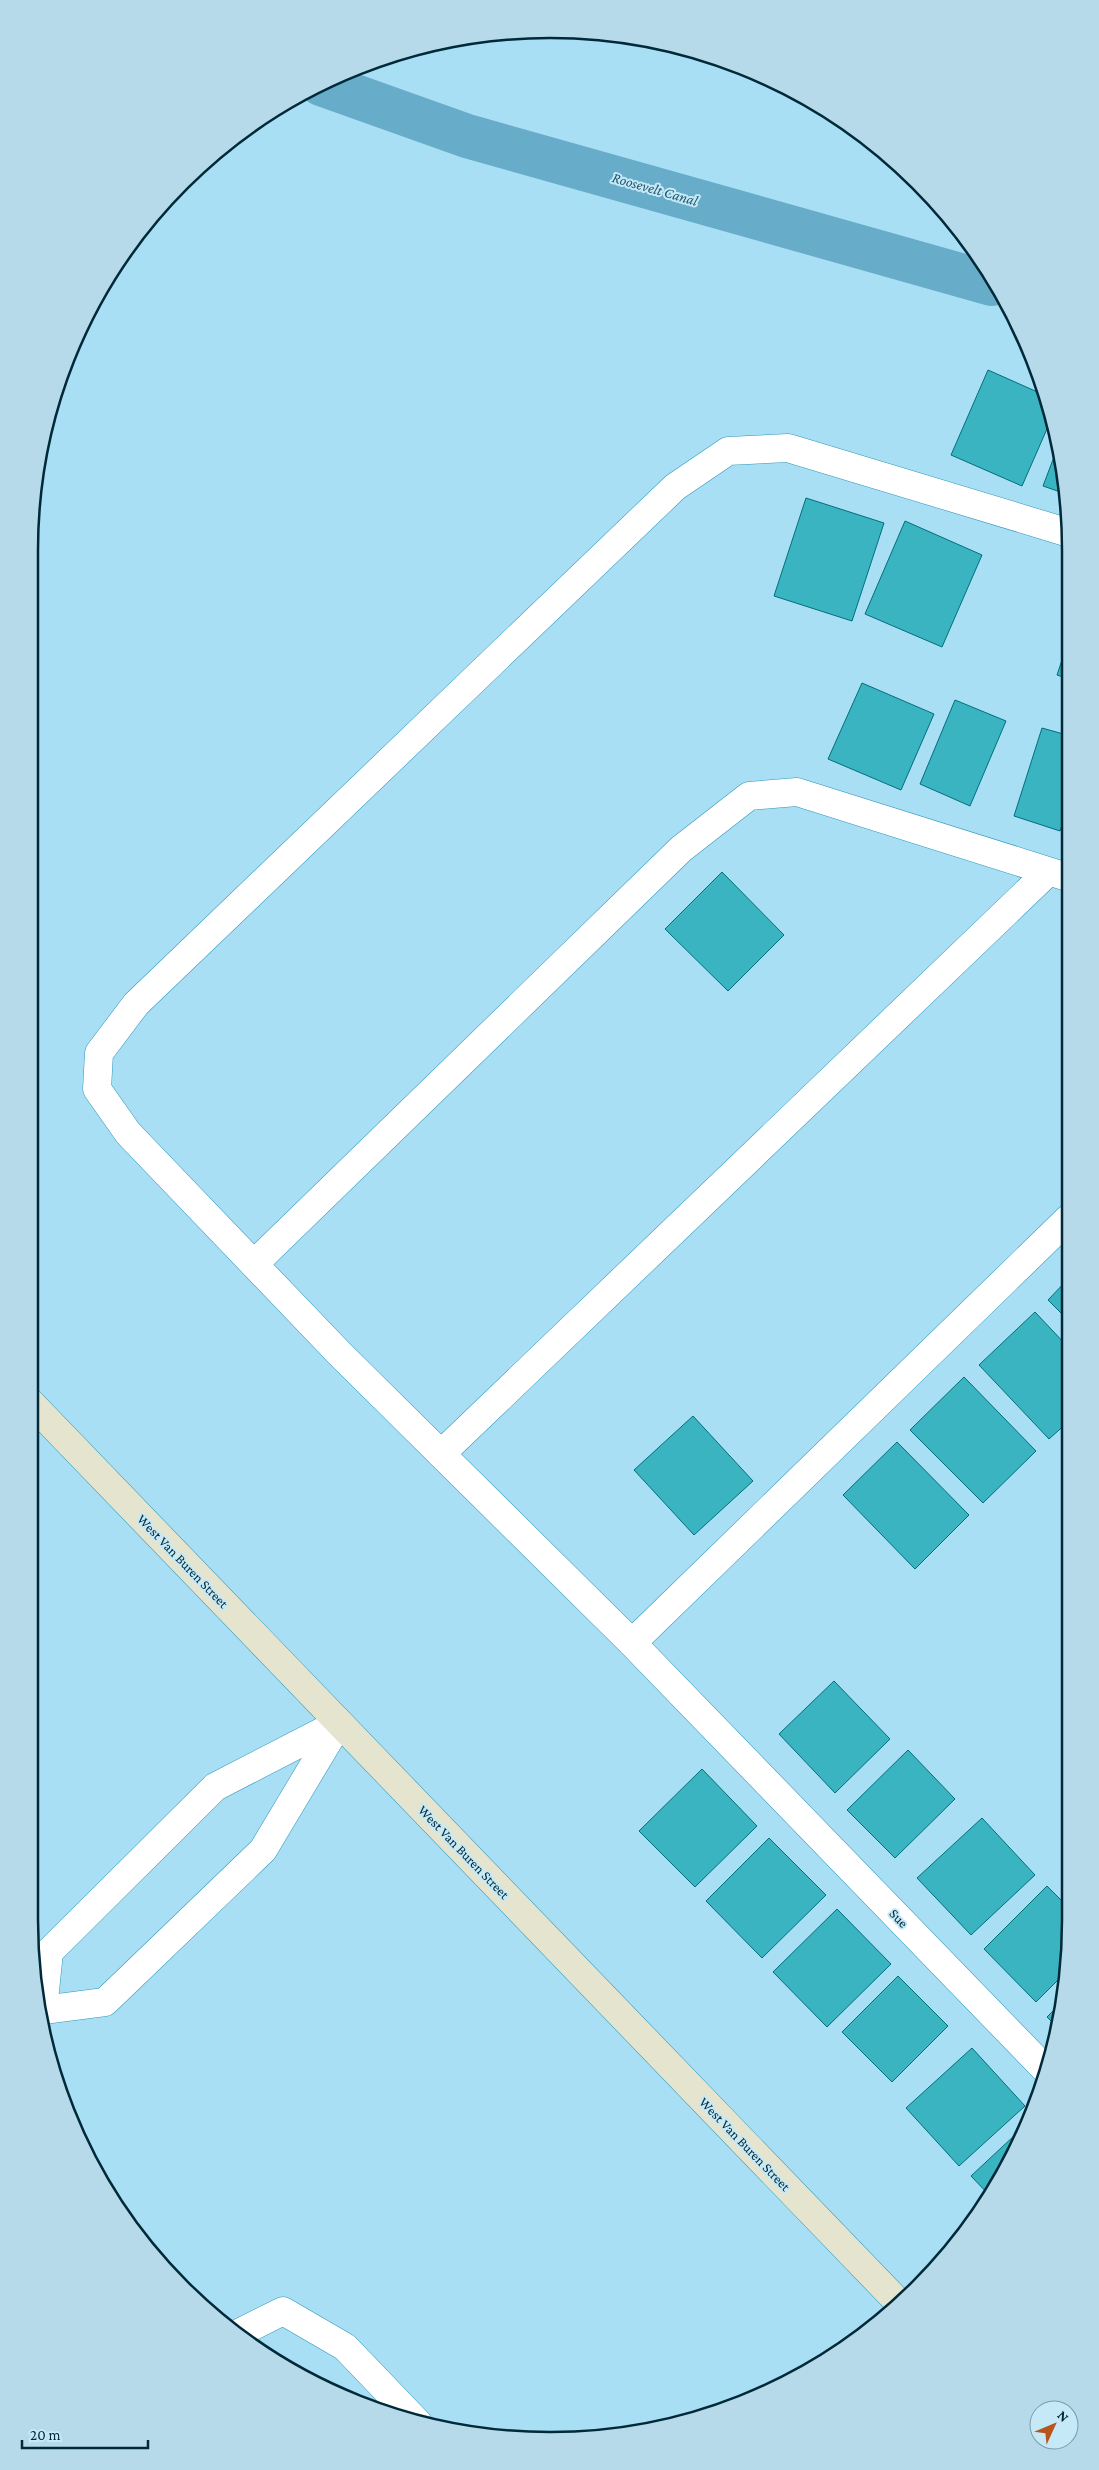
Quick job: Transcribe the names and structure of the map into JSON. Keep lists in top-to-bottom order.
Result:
{
  "streets": {
    "main road": ["West Van Buren Street"],
    "street": ["Sue"]
  },
  "water": ["Roosevelt Canal"],
  "scale_bar": "20 m",
  "north": "top right"
}
